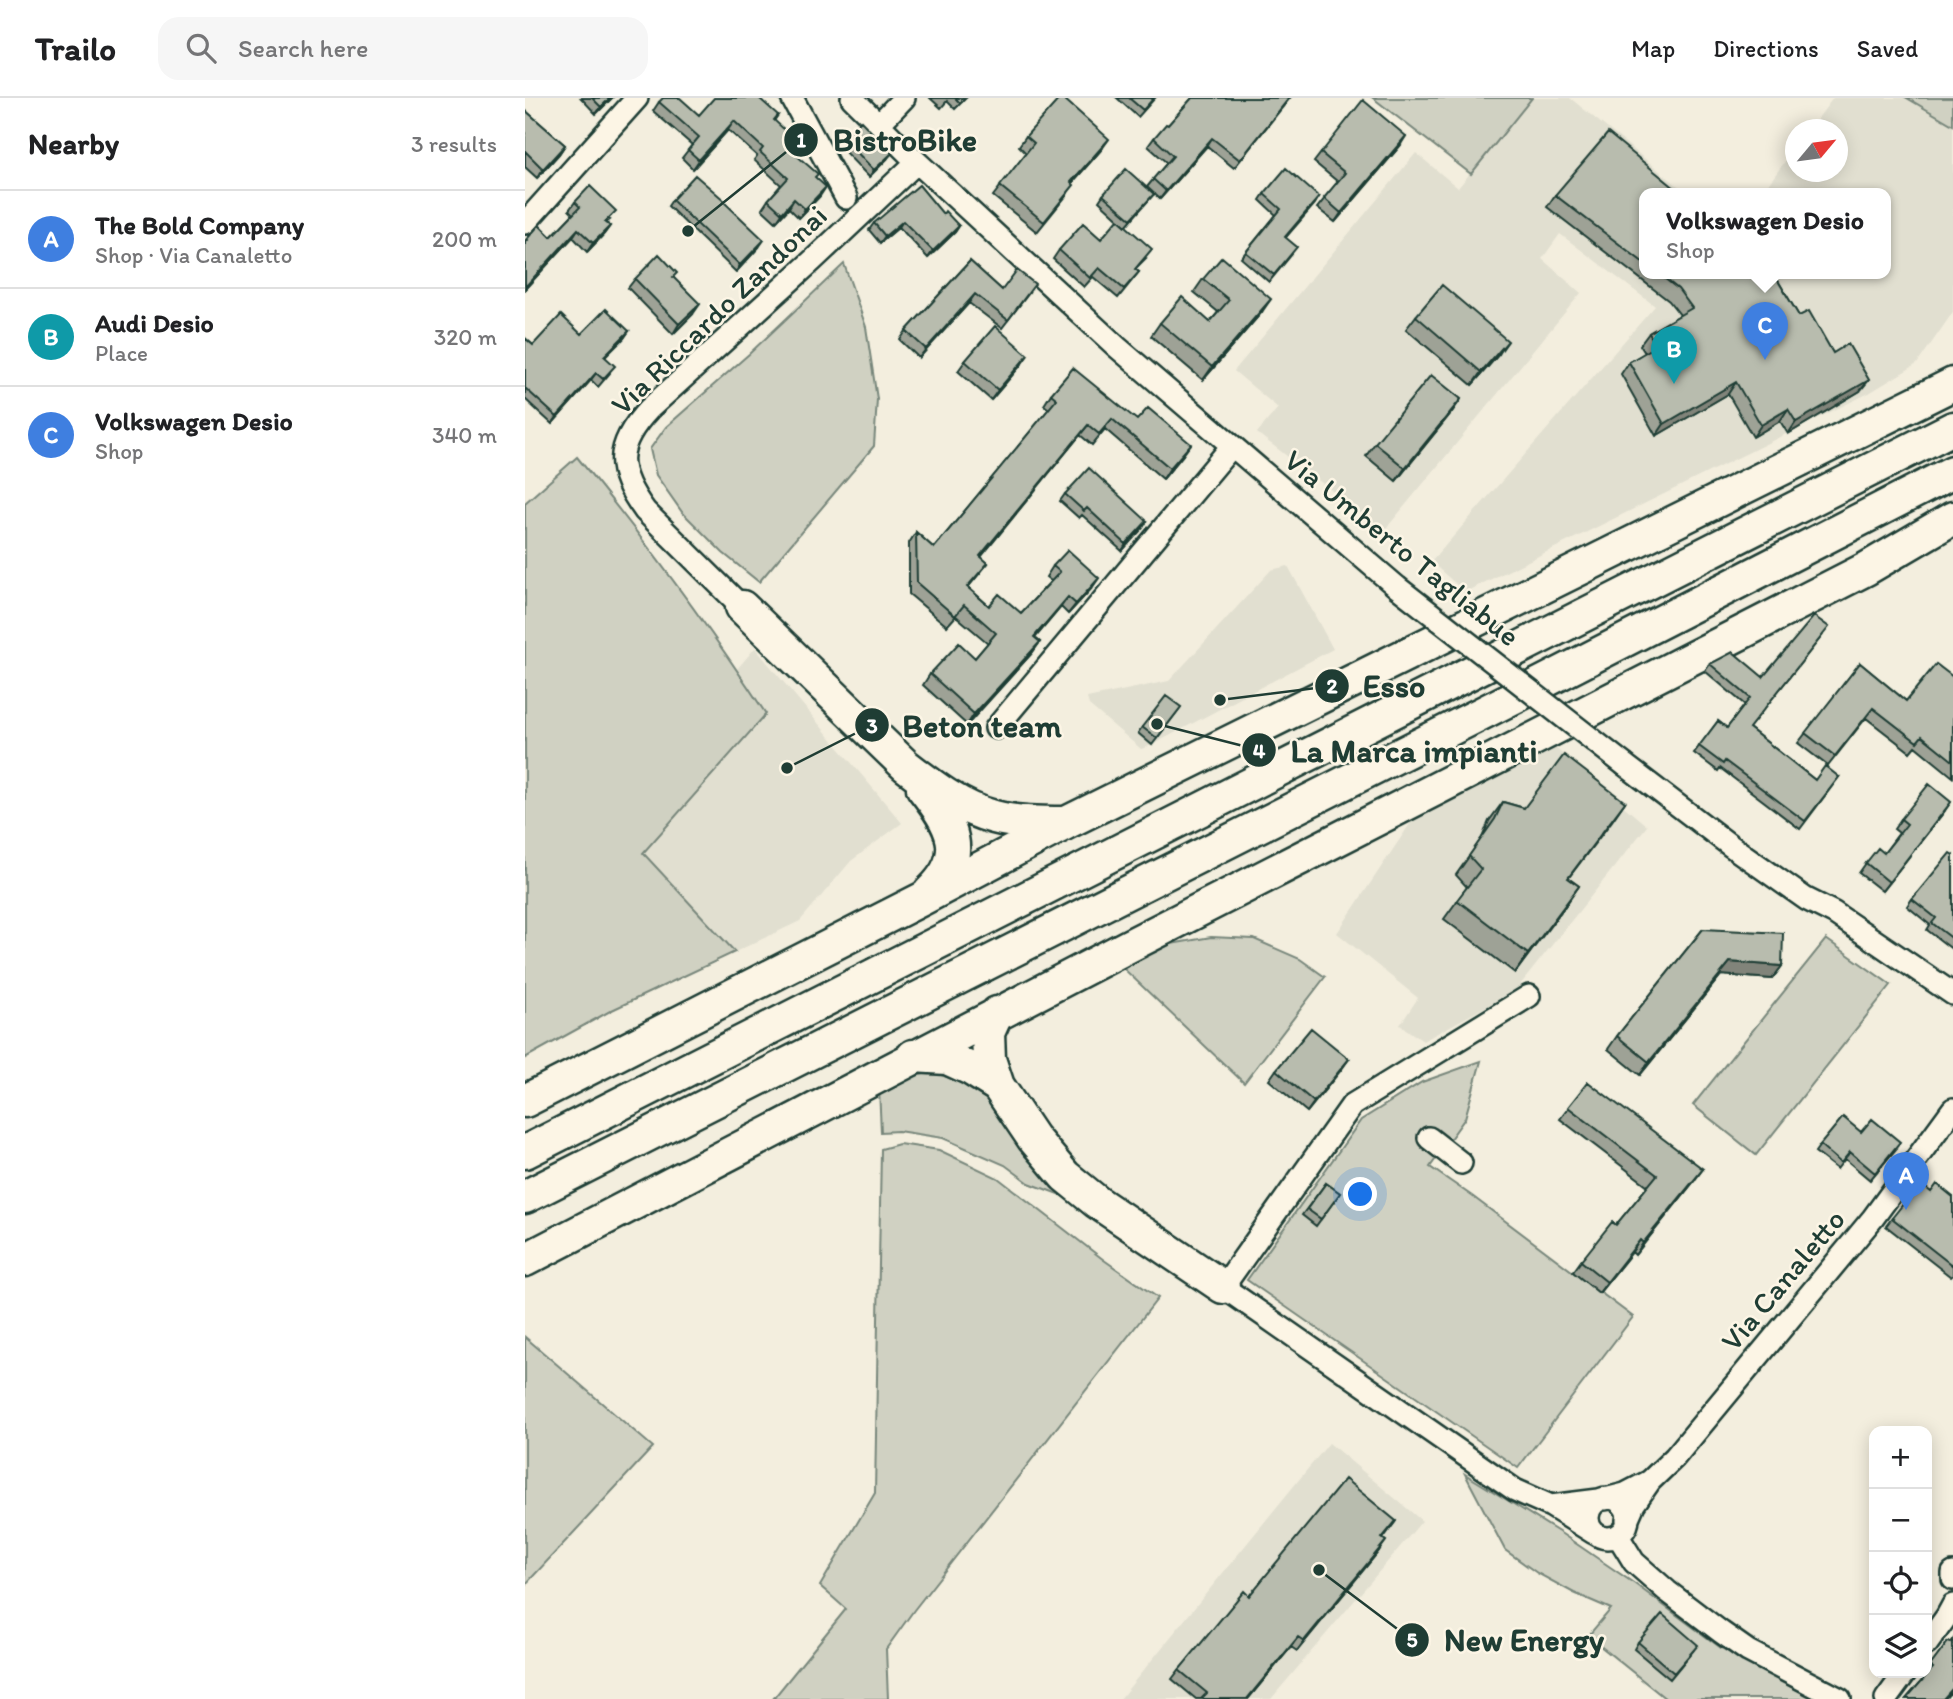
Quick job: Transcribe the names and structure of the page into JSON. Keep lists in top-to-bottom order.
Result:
{
  "streets": {
    "street": ["Via Riccardo Zandonai", "Via Umberto Tagliabue", "Via Canaletto"]
  },
  "crossings": [
    ["Via Riccardo Zandonai", "Via Umberto Tagliabue"]
  ],
  "places": [
    "BistroBike",
    "Esso",
    "La Marca impianti",
    "Beton team",
    "New Energy"
  ],
  "north": "top right",
  "page": {
    "header": "Trailo",
    "search": "Search here",
    "nav": ["Map", "Directions", "Saved"],
    "heading": ["Nearby", "3 results"],
    "popup": ["Volkswagen Desio", "Shop"],
    "list": [
      {
        "mark": "A",
        "name": "The Bold Company",
        "note": "Shop · Via Canaletto",
        "value": "200 m"
      },
      {
        "mark": "B",
        "name": "Audi Desio",
        "note": "Place",
        "value": "320 m"
      },
      {
        "mark": "C",
        "name": "Volkswagen Desio",
        "note": "Shop",
        "value": "340 m"
      }
    ],
    "pins": ["C", "B", "A"],
    "map_buttons": ["+", "−"]
  }
}
